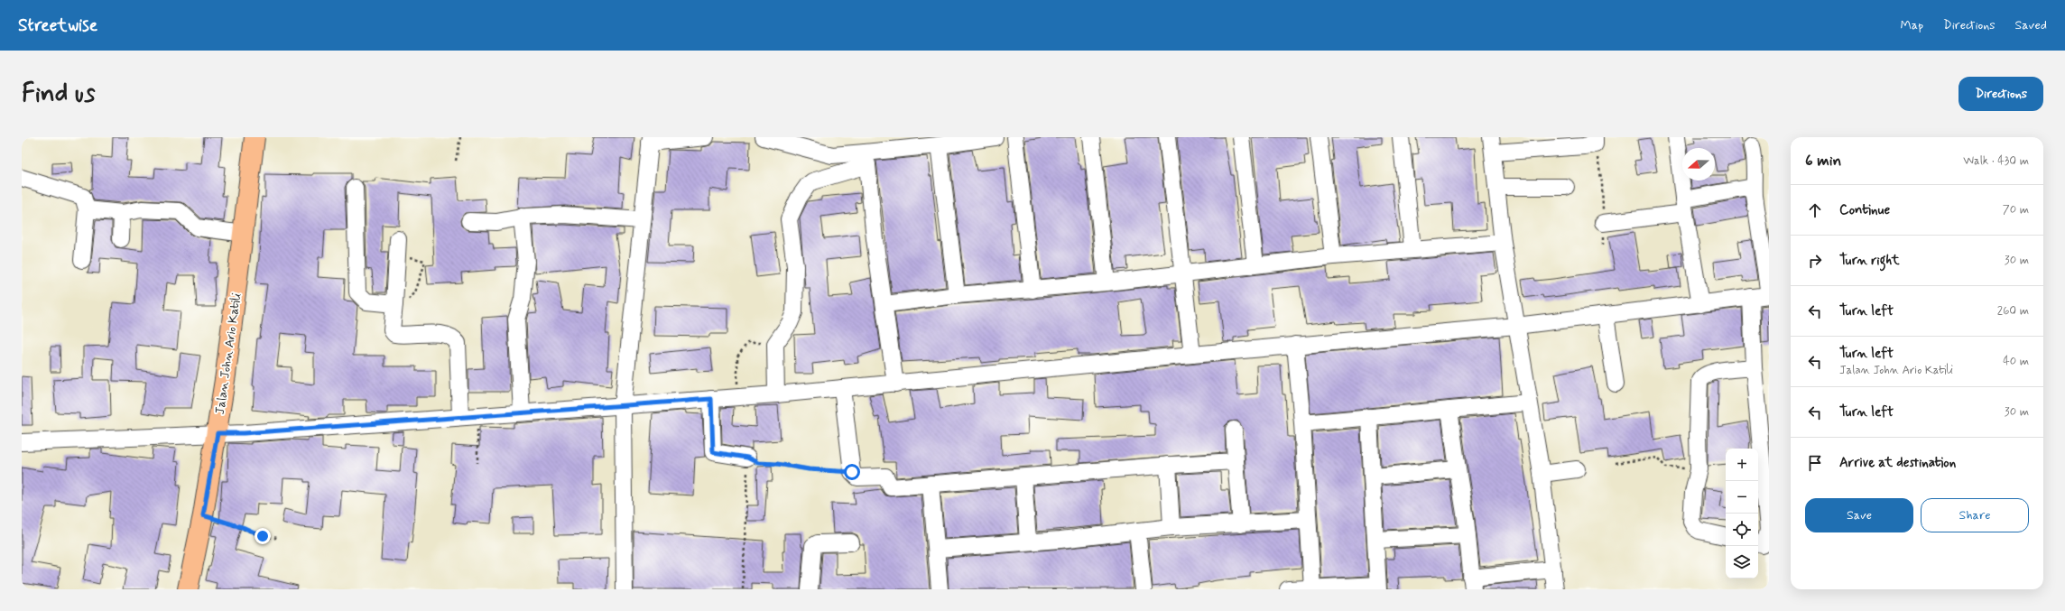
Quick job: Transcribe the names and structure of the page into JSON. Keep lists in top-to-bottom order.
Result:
{
  "streets": {
    "main road": ["Jalan John Ario Katili"]
  },
  "north": "left",
  "page": {
    "header": "Streetwise",
    "nav": ["Map", "Directions", "Saved"],
    "buttons": [
      "Directions",
      ["Save", "Share"]
    ],
    "title": "Find us",
    "heading": ["6 min", "Walk · 430 m"],
    "list": [
      ["Continue", "70 m"],
      ["Turn right", "30 m"],
      ["Turn left", "260 m"],
      ["Turn left", "Jalan John Ario Katili", "40 m"],
      ["Turn left", "30 m"],
      "Arrive at destination"
    ],
    "map_buttons": ["+", "−"]
  }
}
